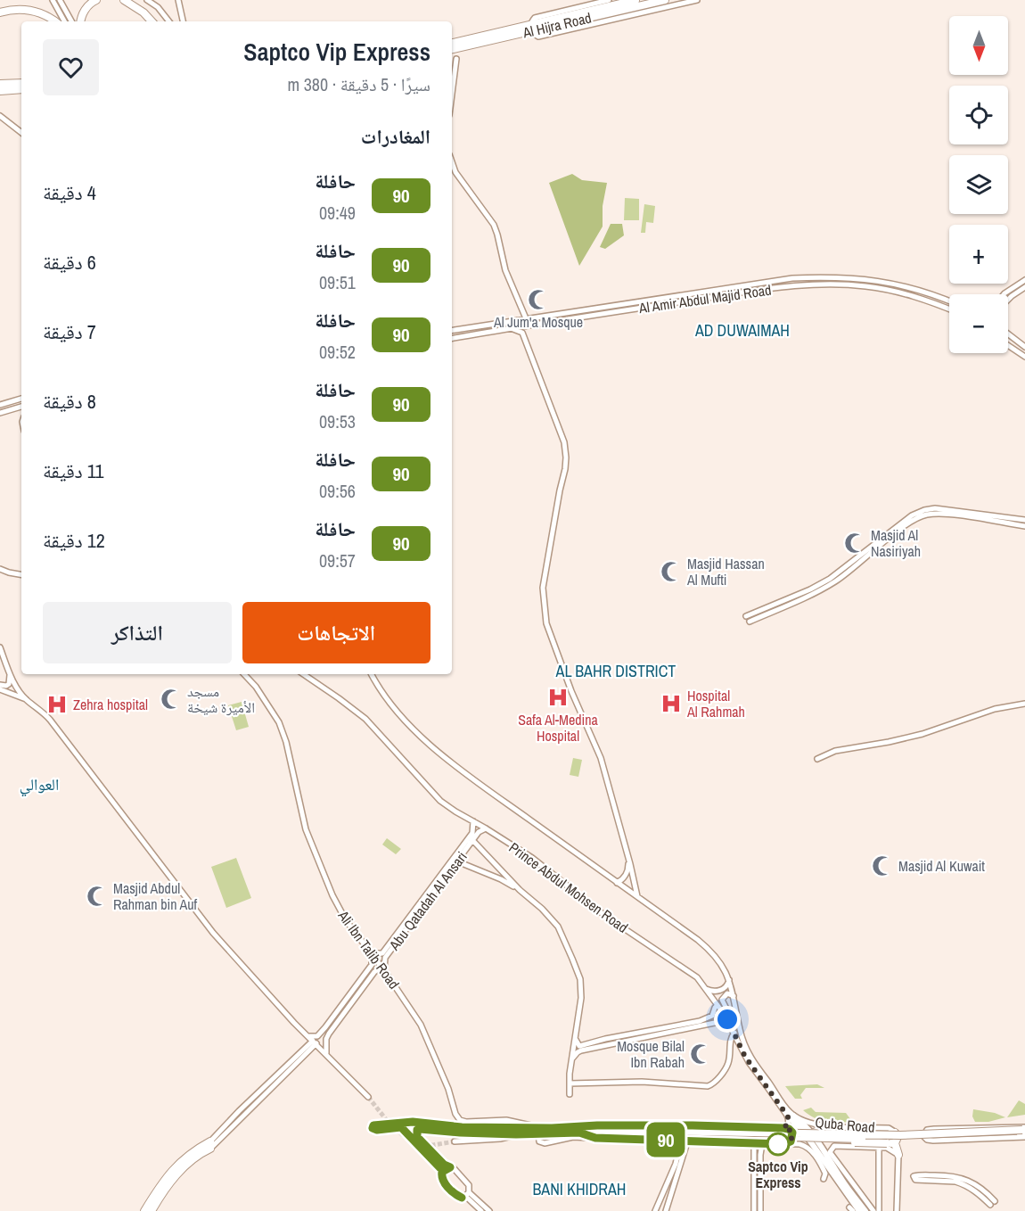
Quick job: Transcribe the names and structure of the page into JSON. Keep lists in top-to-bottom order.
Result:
{
  "streets": {
    "highway": ["Al Hijra Road"],
    "main road": [
      "Al Amir Abdul Majid Road",
      "Prince Abdul Mohsen Road",
      "Abu Qatadah Al Ansari",
      "Ali Ibn Talib Road",
      "Quba Road"
    ]
  },
  "crossings": [
    ["Prince Abdul Mohsen Road", "Abu Qatadah Al Ansari"],
    ["Prince Abdul Mohsen Road", "Quba Road"],
    ["Abu Qatadah Al Ansari", "Ali Ibn Talib Road"]
  ],
  "districts": [
    "AD DUWAIMAH",
    "AL BAHR DISTRICT",
    "العوالي",
    "BANI KHIDRAH"
  ],
  "places": {
    "mosque": [
      "Al Jum'a Mosque",
      "Masjid Al Nasiriyah",
      "Masjid Hassan Al Mufti",
      "مسجد الأميرة شيخة",
      "Masjid Al Kuwait",
      "Masjid Abdul Rahman bin Auf",
      "Mosque Bilal Ibn Rabah"
    ],
    "hospital": ["Safa Al-Medina Hospital", "Hospital Al Rahmah", "Zehra hospital"],
    "other": ["Saptco Vip Express"]
  },
  "lines": ["bus line 90"],
  "north": "bottom",
  "page": {
    "on_map": "90",
    "map_buttons": ["+", "−"],
    "heading": [
      ["Saptco Vip Express", "سيرًا · 5 دقيقة · 380 m"],
      "المغادرات"
    ],
    "list": [
      {
        "mark": "90",
        "name": "حافلة",
        "note": "09:49",
        "value": "4 دقيقة"
      },
      {
        "mark": "90",
        "name": "حافلة",
        "note": "09:51",
        "value": "6 دقيقة"
      },
      {
        "mark": "90",
        "name": "حافلة",
        "note": "09:52",
        "value": "7 دقيقة"
      },
      {
        "mark": "90",
        "name": "حافلة",
        "note": "09:53",
        "value": "8 دقيقة"
      },
      {
        "mark": "90",
        "name": "حافلة",
        "note": "09:56",
        "value": "11 دقيقة"
      },
      {
        "mark": "90",
        "name": "حافلة",
        "note": "09:57",
        "value": "12 دقيقة"
      }
    ],
    "buttons": ["الاتجاهات", "التذاكر"]
  }
}
